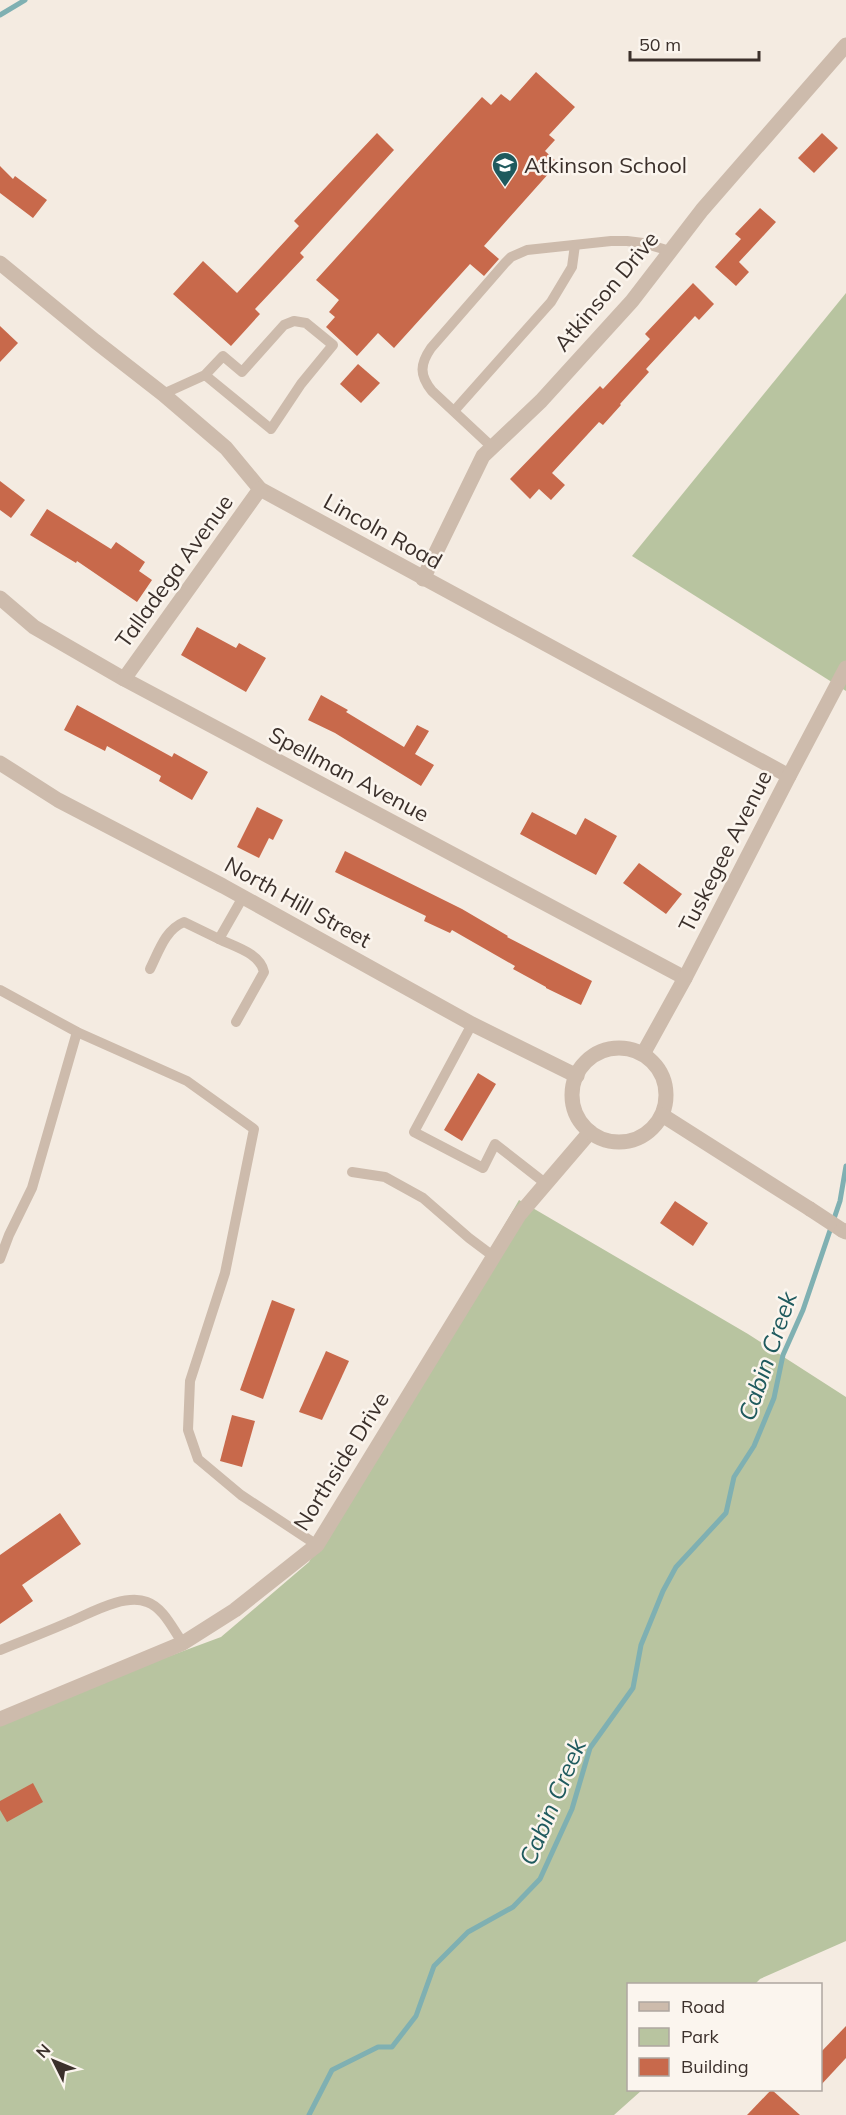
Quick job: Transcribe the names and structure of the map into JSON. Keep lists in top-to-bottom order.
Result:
{
  "streets": {
    "street": [
      "Atkinson Drive",
      "Lincoln Road",
      "Talladega Avenue",
      "Spellman Avenue",
      "Tuskegee Avenue",
      "North Hill Street",
      "Northside Drive"
    ]
  },
  "crossings": [
    ["Atkinson Drive", "Lincoln Road"],
    ["Lincoln Road", "Talladega Avenue"],
    ["Lincoln Road", "Tuskegee Avenue"],
    ["Talladega Avenue", "Spellman Avenue"],
    ["Spellman Avenue", "Tuskegee Avenue"],
    ["Tuskegee Avenue", "North Hill Street"],
    ["Tuskegee Avenue", "Northside Drive"],
    ["North Hill Street", "Northside Drive"]
  ],
  "water": ["Cabin Creek"],
  "places": {
    "school or university": ["Atkinson School"]
  },
  "legend": ["Road", "Park", "Building"],
  "scale_bar": "50 m",
  "north": "top left"
}
